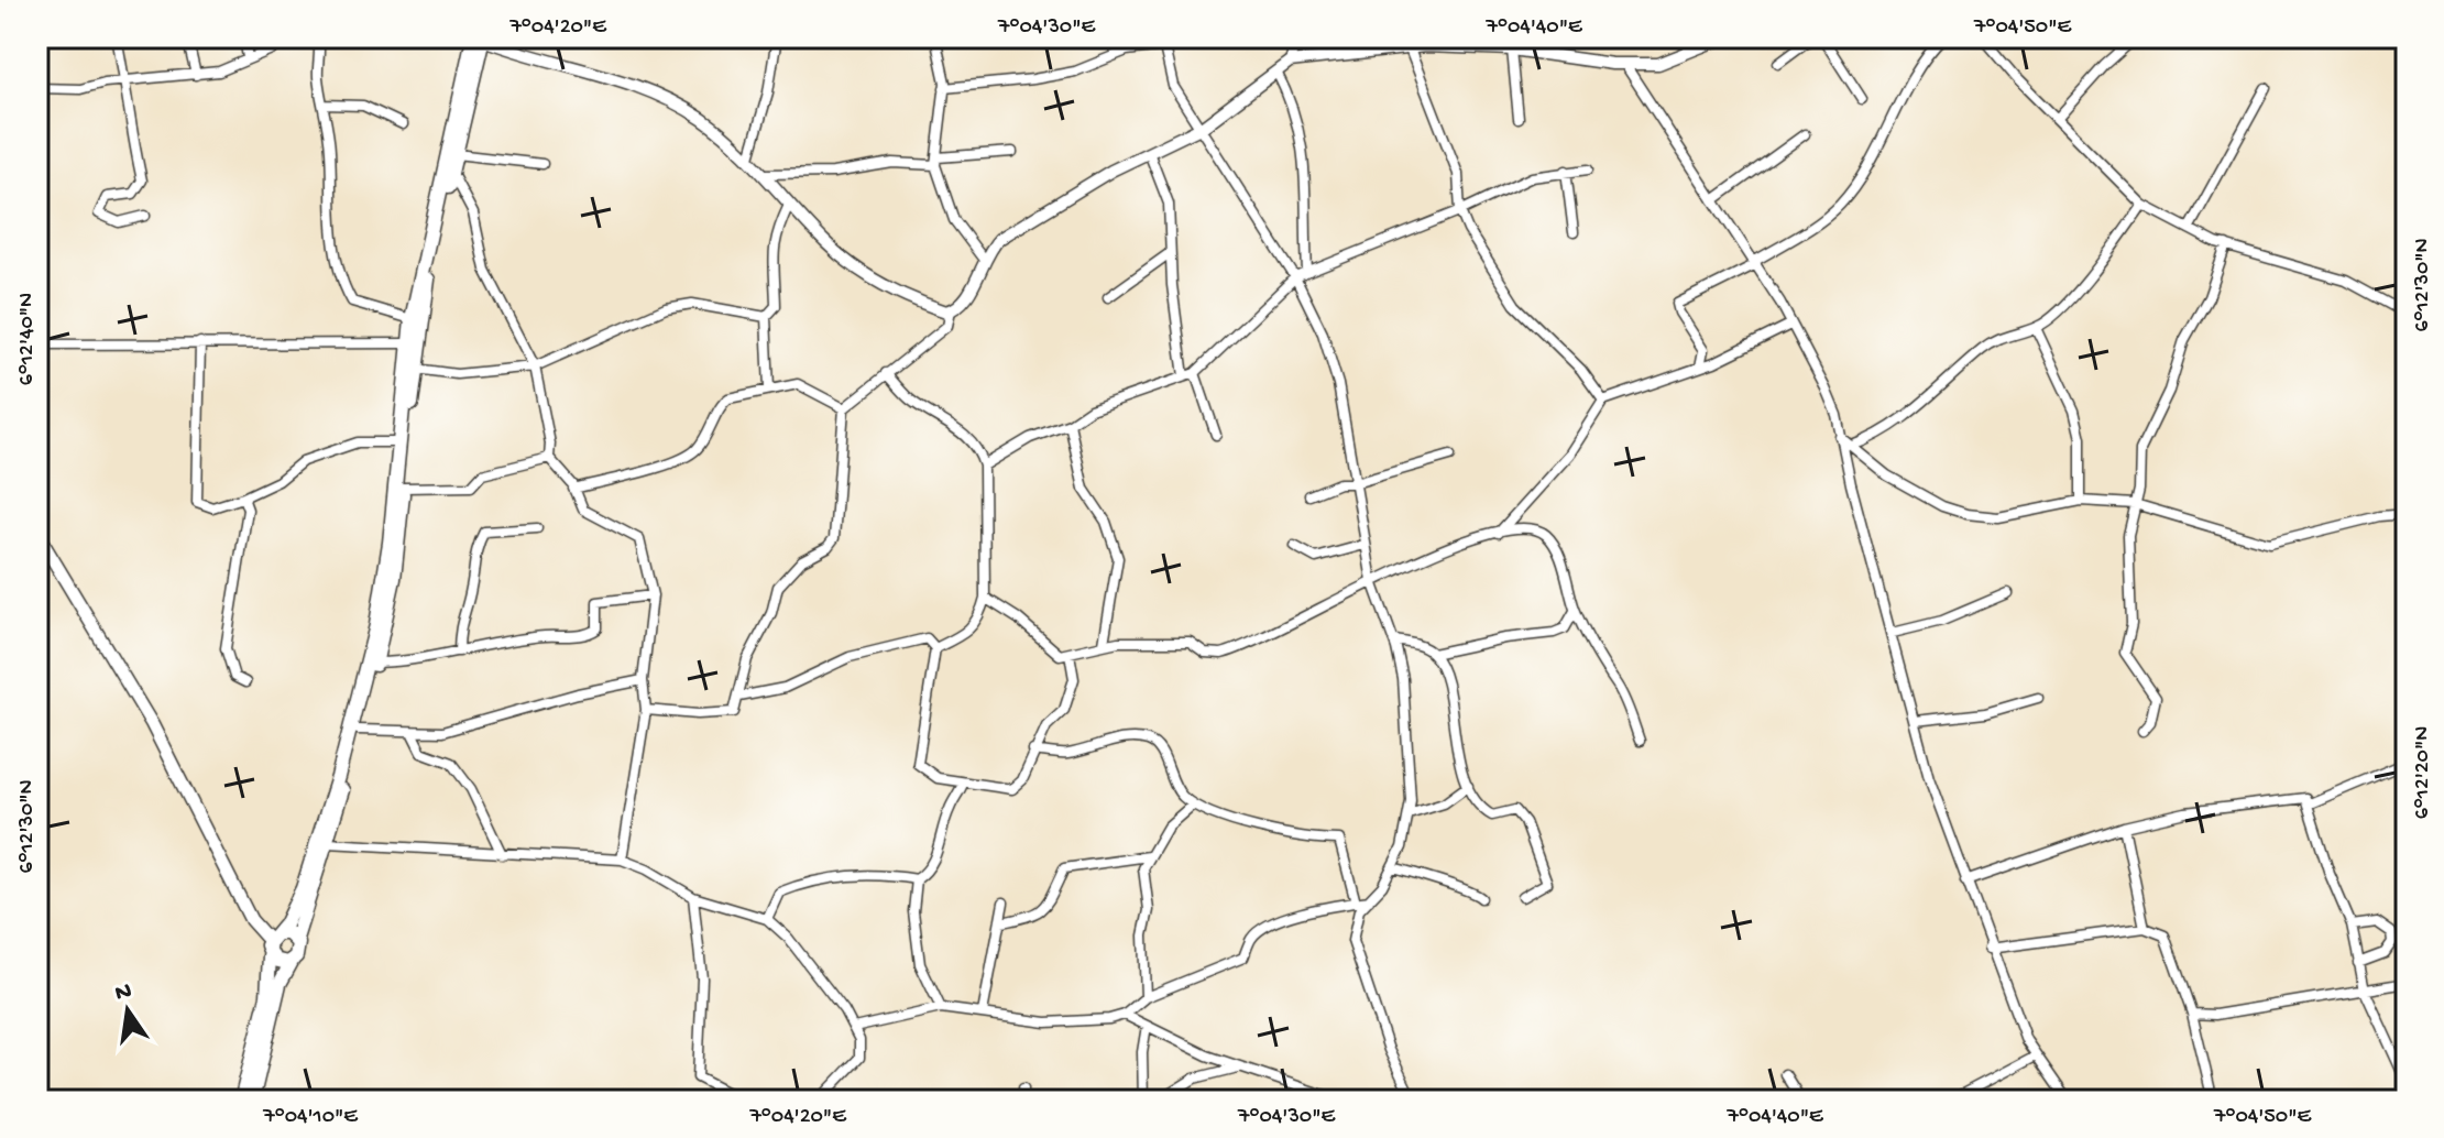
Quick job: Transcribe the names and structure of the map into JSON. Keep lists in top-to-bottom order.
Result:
{
  "north": "top",
  "coordinates": [
    "7°04'20\"E",
    "7°04'30\"E",
    "7°04'40\"E",
    "7°04'50\"E",
    "6°12'30\"N",
    "6°12'40\"N",
    "6°12'20\"N",
    "7°04'10\"E"
  ]
}
